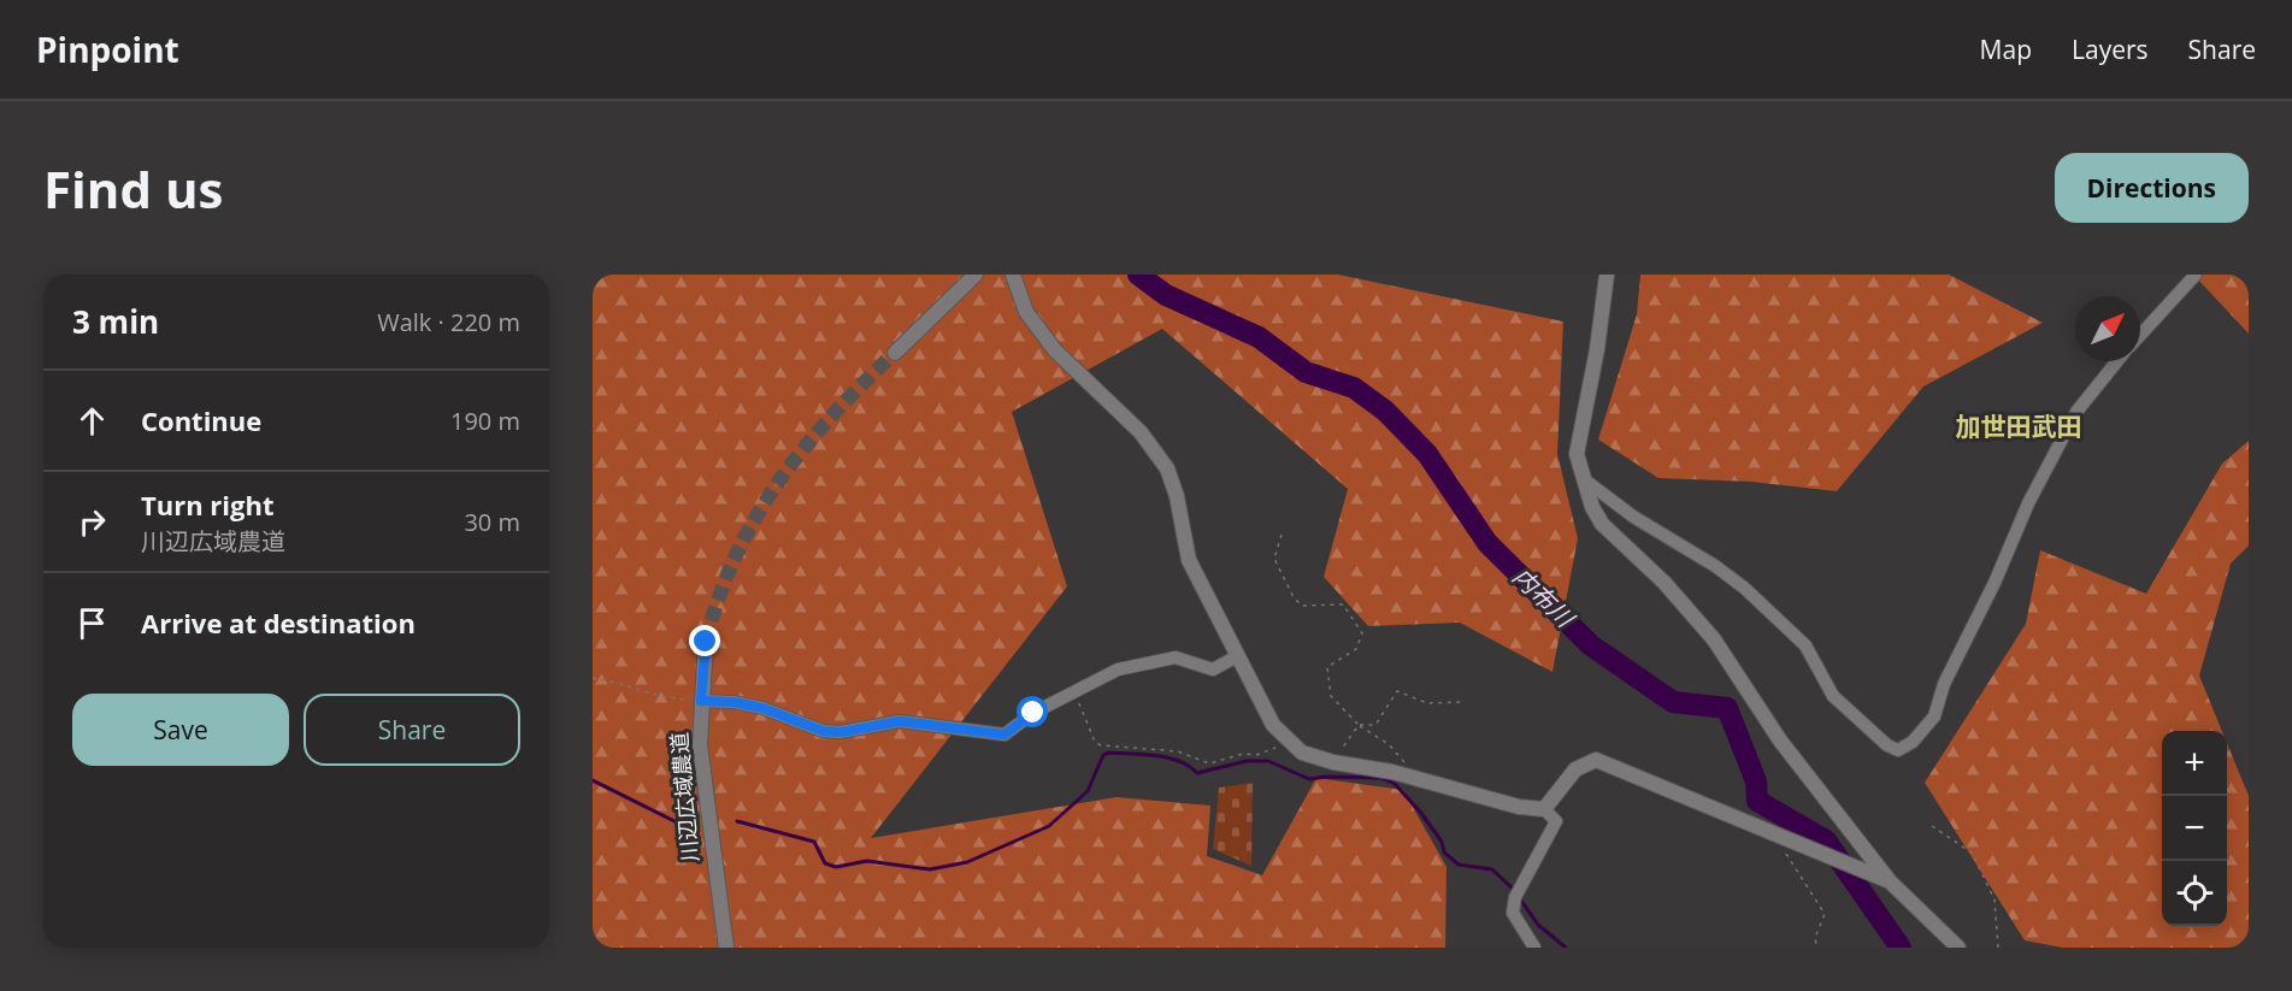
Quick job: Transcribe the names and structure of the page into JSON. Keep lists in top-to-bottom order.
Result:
{
  "streets": {
    "street": ["川辺広域農道"]
  },
  "districts": ["加世田武田"],
  "water": ["内布川"],
  "north": "top right",
  "page": {
    "header": "Pinpoint",
    "nav": ["Map", "Layers", "Share"],
    "buttons": [
      "Directions",
      ["Save", "Share"]
    ],
    "title": "Find us",
    "heading": ["3 min", "Walk · 220 m"],
    "list": [
      ["Continue", "190 m"],
      ["Turn right", "川辺広域農道", "30 m"],
      "Arrive at destination"
    ],
    "map_buttons": ["+", "−"]
  }
}
